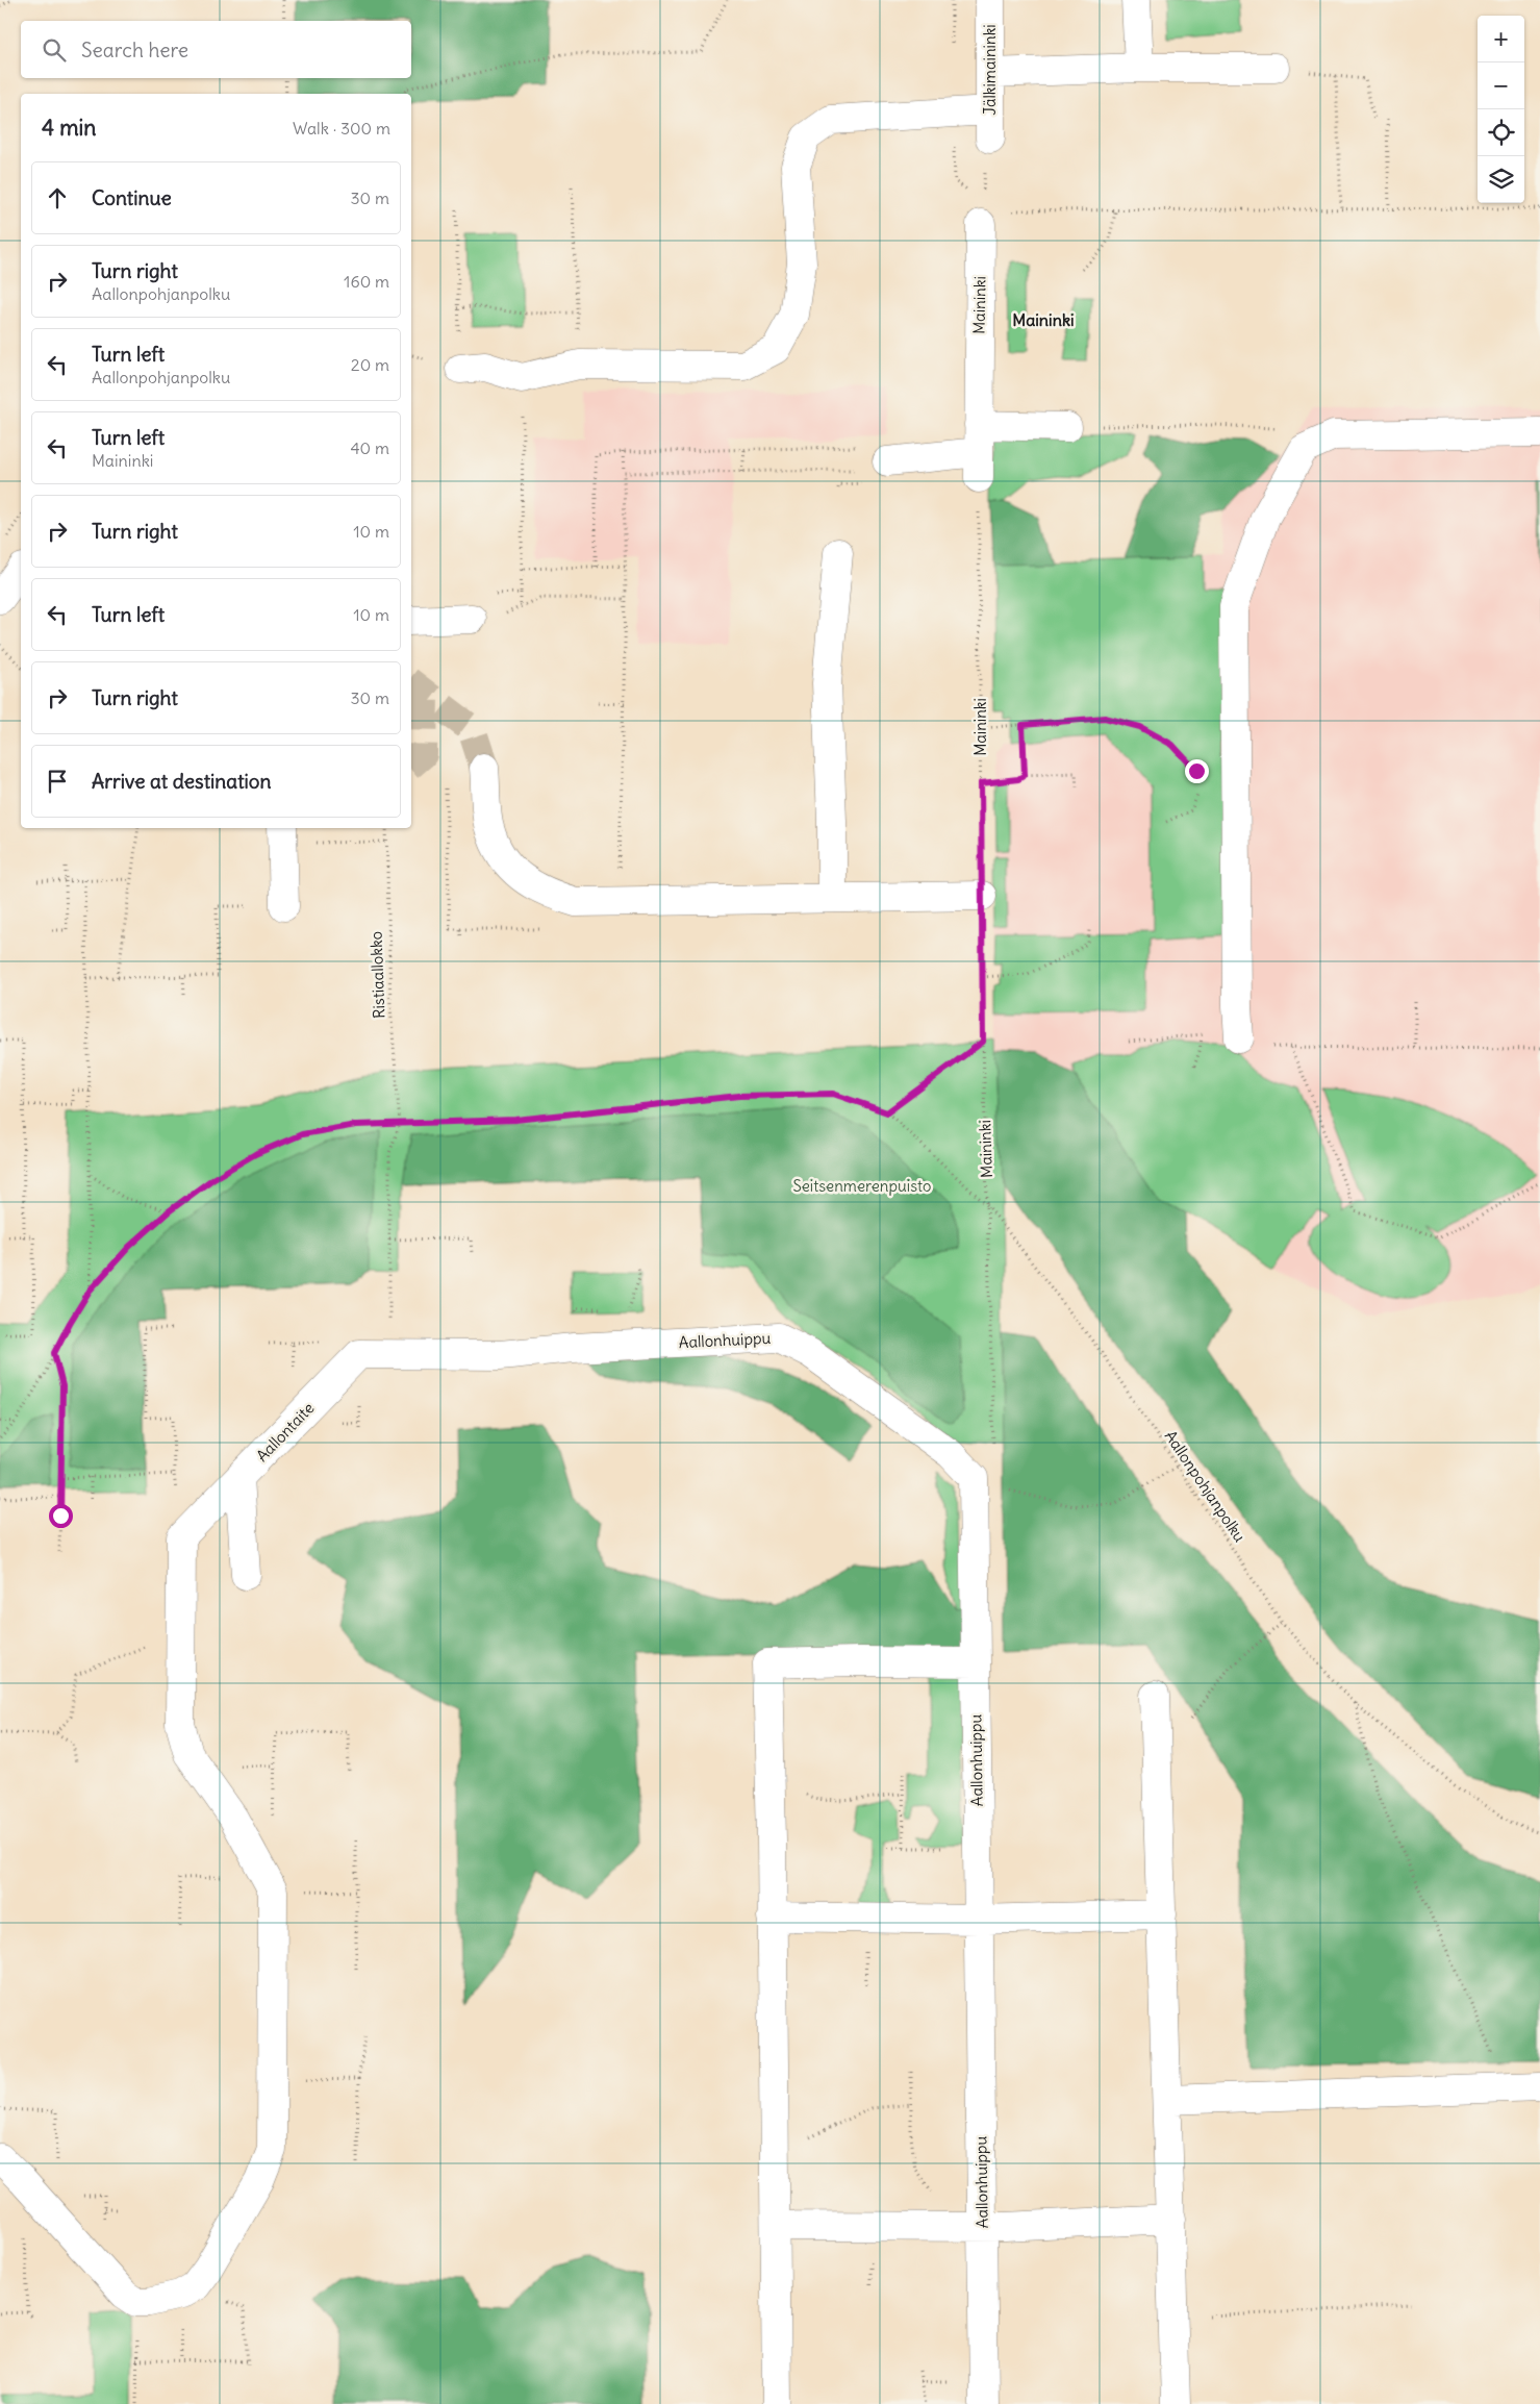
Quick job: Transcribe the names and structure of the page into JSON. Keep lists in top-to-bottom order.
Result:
{
  "streets": {
    "street": [
      "Jälkimaininki",
      "Maininki",
      "Aallonhuippu",
      "Aallontaite"
    ],
    "path": ["Ristiaallokko", "Aallonpohjanpolku"]
  },
  "crossings": [
    ["Maininki", "Aallonpohjanpolku"],
    ["Ristiaallokko", "Aallonpohjanpolku"],
    ["Aallonhuippu", "Aallontaite"]
  ],
  "districts": ["Maininki"],
  "parks": ["Seitsenmerenpuisto"],
  "page": {
    "map_buttons": ["+", "−"],
    "search": "Search here",
    "heading": ["4 min", "Walk · 300 m"],
    "list": [
      ["Continue", "30 m"],
      ["Turn right", "Aallonpohjanpolku", "160 m"],
      ["Turn left", "Aallonpohjanpolku", "20 m"],
      ["Turn left", "Maininki", "40 m"],
      ["Turn right", "10 m"],
      ["Turn left", "10 m"],
      ["Turn right", "30 m"],
      "Arrive at destination"
    ]
  }
}
